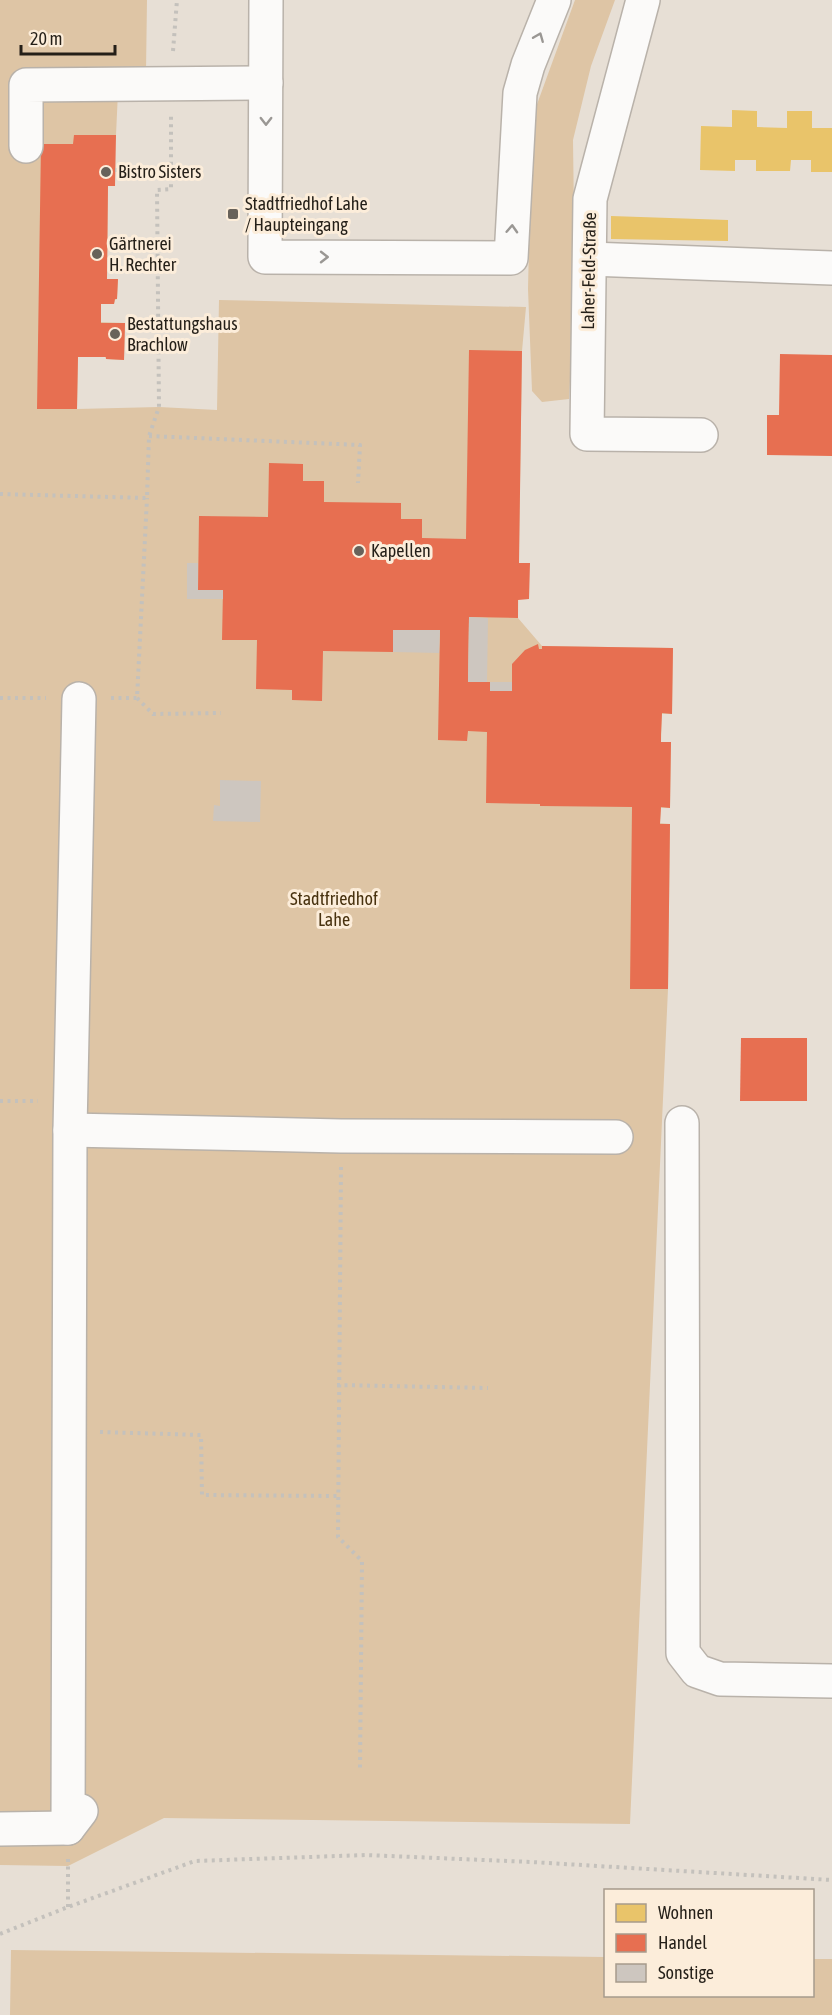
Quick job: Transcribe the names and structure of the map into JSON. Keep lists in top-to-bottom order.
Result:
{
  "streets": {
    "street": ["Laher-Feld-Straße"]
  },
  "parks": ["Stadtfriedhof Lahe"],
  "places": {
    "other": [
      "Bistro Sisters",
      "Gärtnerei H. Rechter",
      "Bestattungshaus Brachlow",
      "Kapellen"
    ],
    "transit": ["Stadtfriedhof Lahe / Haupteingang"]
  },
  "legend": ["Wohnen", "Handel", "Sonstige"],
  "scale_bar": "20 m"
}
